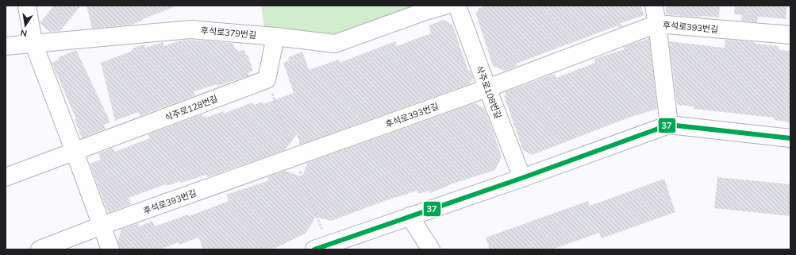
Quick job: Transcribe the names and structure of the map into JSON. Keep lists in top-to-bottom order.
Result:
{
  "streets": {
    "street": [
      "후석로393번길",
      "후석로379번길",
      "삭주로108번길",
      "삭주로128번길"
    ]
  },
  "crossings": [
    ["후석로393번길", "삭주로108번길"],
    ["후석로379번길", "삭주로128번길"]
  ],
  "lines": ["transit line 37"],
  "north": "bottom"
}
